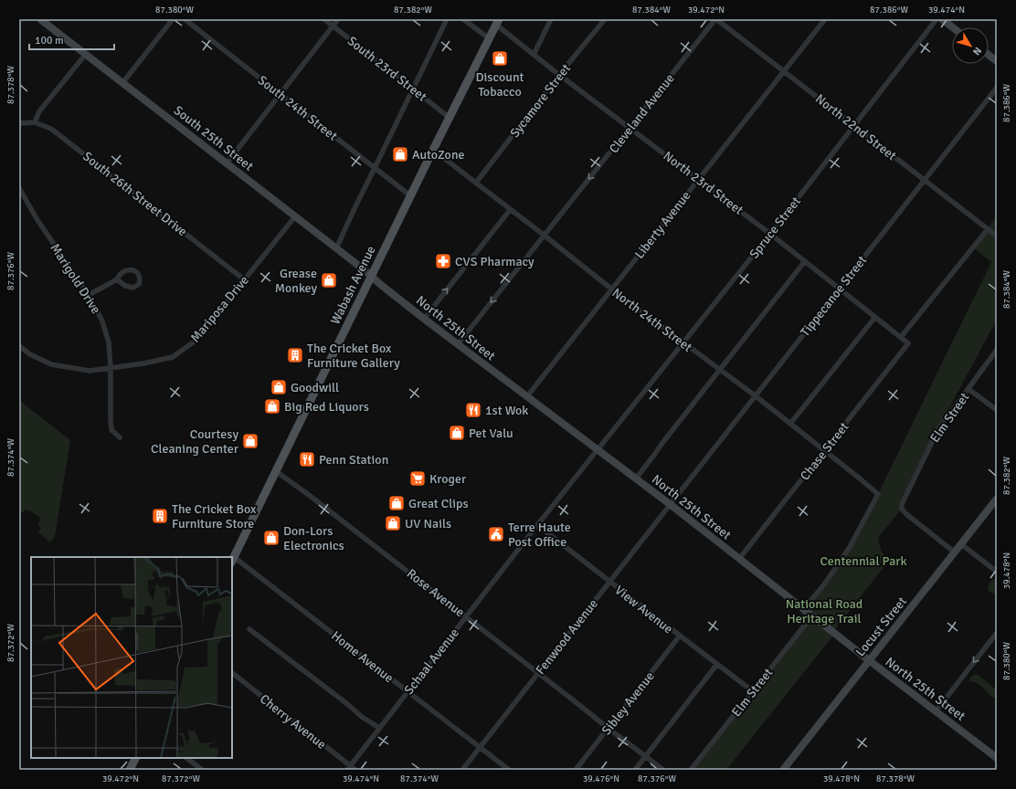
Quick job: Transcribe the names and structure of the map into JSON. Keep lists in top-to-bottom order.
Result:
{
  "streets": {
    "main road": ["Wabash Avenue"],
    "street": [
      "South 23rd Street",
      "Sycamore Street",
      "South 24th Street",
      "Cleveland Avenue",
      "North 22nd Street",
      "South 25th Street",
      "North 23rd Street",
      "South 26th Street Drive",
      "Liberty Avenue",
      "Spruce Street",
      "Marigold Drive",
      "Tippecanoe Street",
      "Mariposa Drive",
      "North 24th Street",
      "North 25th Street",
      "Elm Street",
      "Chase Street",
      "Rose Avenue",
      "View Avenue",
      "Locust Street",
      "Fenwood Avenue",
      "Home Avenue",
      "Schaal Avenue",
      "Sibley Avenue",
      "Cherry Avenue"
    ]
  },
  "crossings": [
    ["South 23rd Street", "Wabash Avenue"],
    ["Sycamore Street", "North 23rd Street"],
    ["Sycamore Street", "North 24th Street"],
    ["South 24th Street", "Wabash Avenue"],
    ["Cleveland Avenue", "North 22nd Street"],
    ["Cleveland Avenue", "North 23rd Street"],
    ["Cleveland Avenue", "North 24th Street"],
    ["Cleveland Avenue", "North 25th Street"],
    ["North 22nd Street", "Liberty Avenue"],
    ["North 22nd Street", "Spruce Street"],
    ["North 22nd Street", "Tippecanoe Street"],
    ["South 25th Street", "Wabash Avenue"],
    ["South 25th Street", "Mariposa Drive"],
    ["South 25th Street", "North 25th Street"],
    ["North 23rd Street", "Liberty Avenue"],
    ["North 23rd Street", "Spruce Street"],
    ["North 23rd Street", "Wabash Avenue"],
    ["North 23rd Street", "Tippecanoe Street"],
    ["North 23rd Street", "Chase Street"],
    ["South 26th Street Drive", "Mariposa Drive"],
    ["Liberty Avenue", "North 24th Street"],
    ["Liberty Avenue", "North 25th Street"],
    ["Spruce Street", "North 24th Street"],
    ["Spruce Street", "North 25th Street"],
    ["Spruce Street", "Schaal Avenue"],
    ["Marigold Drive", "Mariposa Drive"],
    ["Wabash Avenue", "North 24th Street"],
    ["Wabash Avenue", "North 25th Street"],
    ["Wabash Avenue", "Rose Avenue"],
    ["Wabash Avenue", "Home Avenue"],
    ["Tippecanoe Street", "North 24th Street"],
    ["Tippecanoe Street", "North 25th Street"],
    ["Tippecanoe Street", "Fenwood Avenue"],
    ["North 24th Street", "North 25th Street"],
    ["North 24th Street", "Chase Street"],
    ["North 25th Street", "Elm Street"],
    ["North 25th Street", "Chase Street"],
    ["North 25th Street", "Locust Street"],
    ["North 25th Street", "Fenwood Avenue"],
    ["North 25th Street", "Schaal Avenue"],
    ["Elm Street", "View Avenue"],
    ["Elm Street", "Locust Street"],
    ["Rose Avenue", "Fenwood Avenue"],
    ["Rose Avenue", "Schaal Avenue"],
    ["Rose Avenue", "Sibley Avenue"],
    ["View Avenue", "Fenwood Avenue"],
    ["View Avenue", "Schaal Avenue"],
    ["View Avenue", "Sibley Avenue"],
    ["Fenwood Avenue", "Home Avenue"],
    ["Home Avenue", "Schaal Avenue"],
    ["Schaal Avenue", "Cherry Avenue"]
  ],
  "parks": ["Centennial Park", "National Road Heritage Trail"],
  "places": {
    "shop": [
      "Discount Tobacco",
      "AutoZone",
      "Grease Monkey",
      "Goodwill",
      "Big Red Liquors",
      "Pet Valu",
      "Courtesy Cleaning Center",
      "Great Clips",
      "UV Nails",
      "Don-Lors Electronics"
    ],
    "pharmacy": ["CVS Pharmacy"],
    "building": ["The Cricket Box Furniture Gallery", "The Cricket Box Furniture Store"],
    "restaurant": ["1st Wok", "Penn Station"],
    "supermarket": ["Kroger"],
    "public building": ["Terre Haute Post Office"]
  },
  "scale_bar": "100 m",
  "north": "bottom right",
  "coordinates": [
    "87.380°W",
    "87.382°W",
    "87.384°W",
    "39.472°N",
    "87.386°W",
    "39.474°N",
    "87.378°W",
    "87.376°W",
    "87.374°W",
    "39.478°N",
    "87.372°W",
    "39.476°N"
  ]
}
